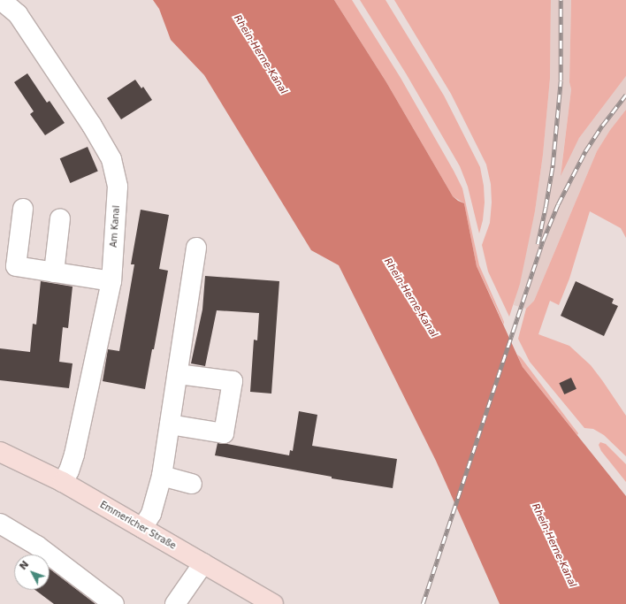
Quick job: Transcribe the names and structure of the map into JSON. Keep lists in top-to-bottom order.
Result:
{
  "streets": {
    "main road": ["Emmericher Straße"],
    "street": ["Am Kanal"]
  },
  "crossings": [
    ["Am Kanal", "Emmericher Straße"]
  ],
  "water": ["Rhein-Herne-Kanal"],
  "north": "top left"
}
